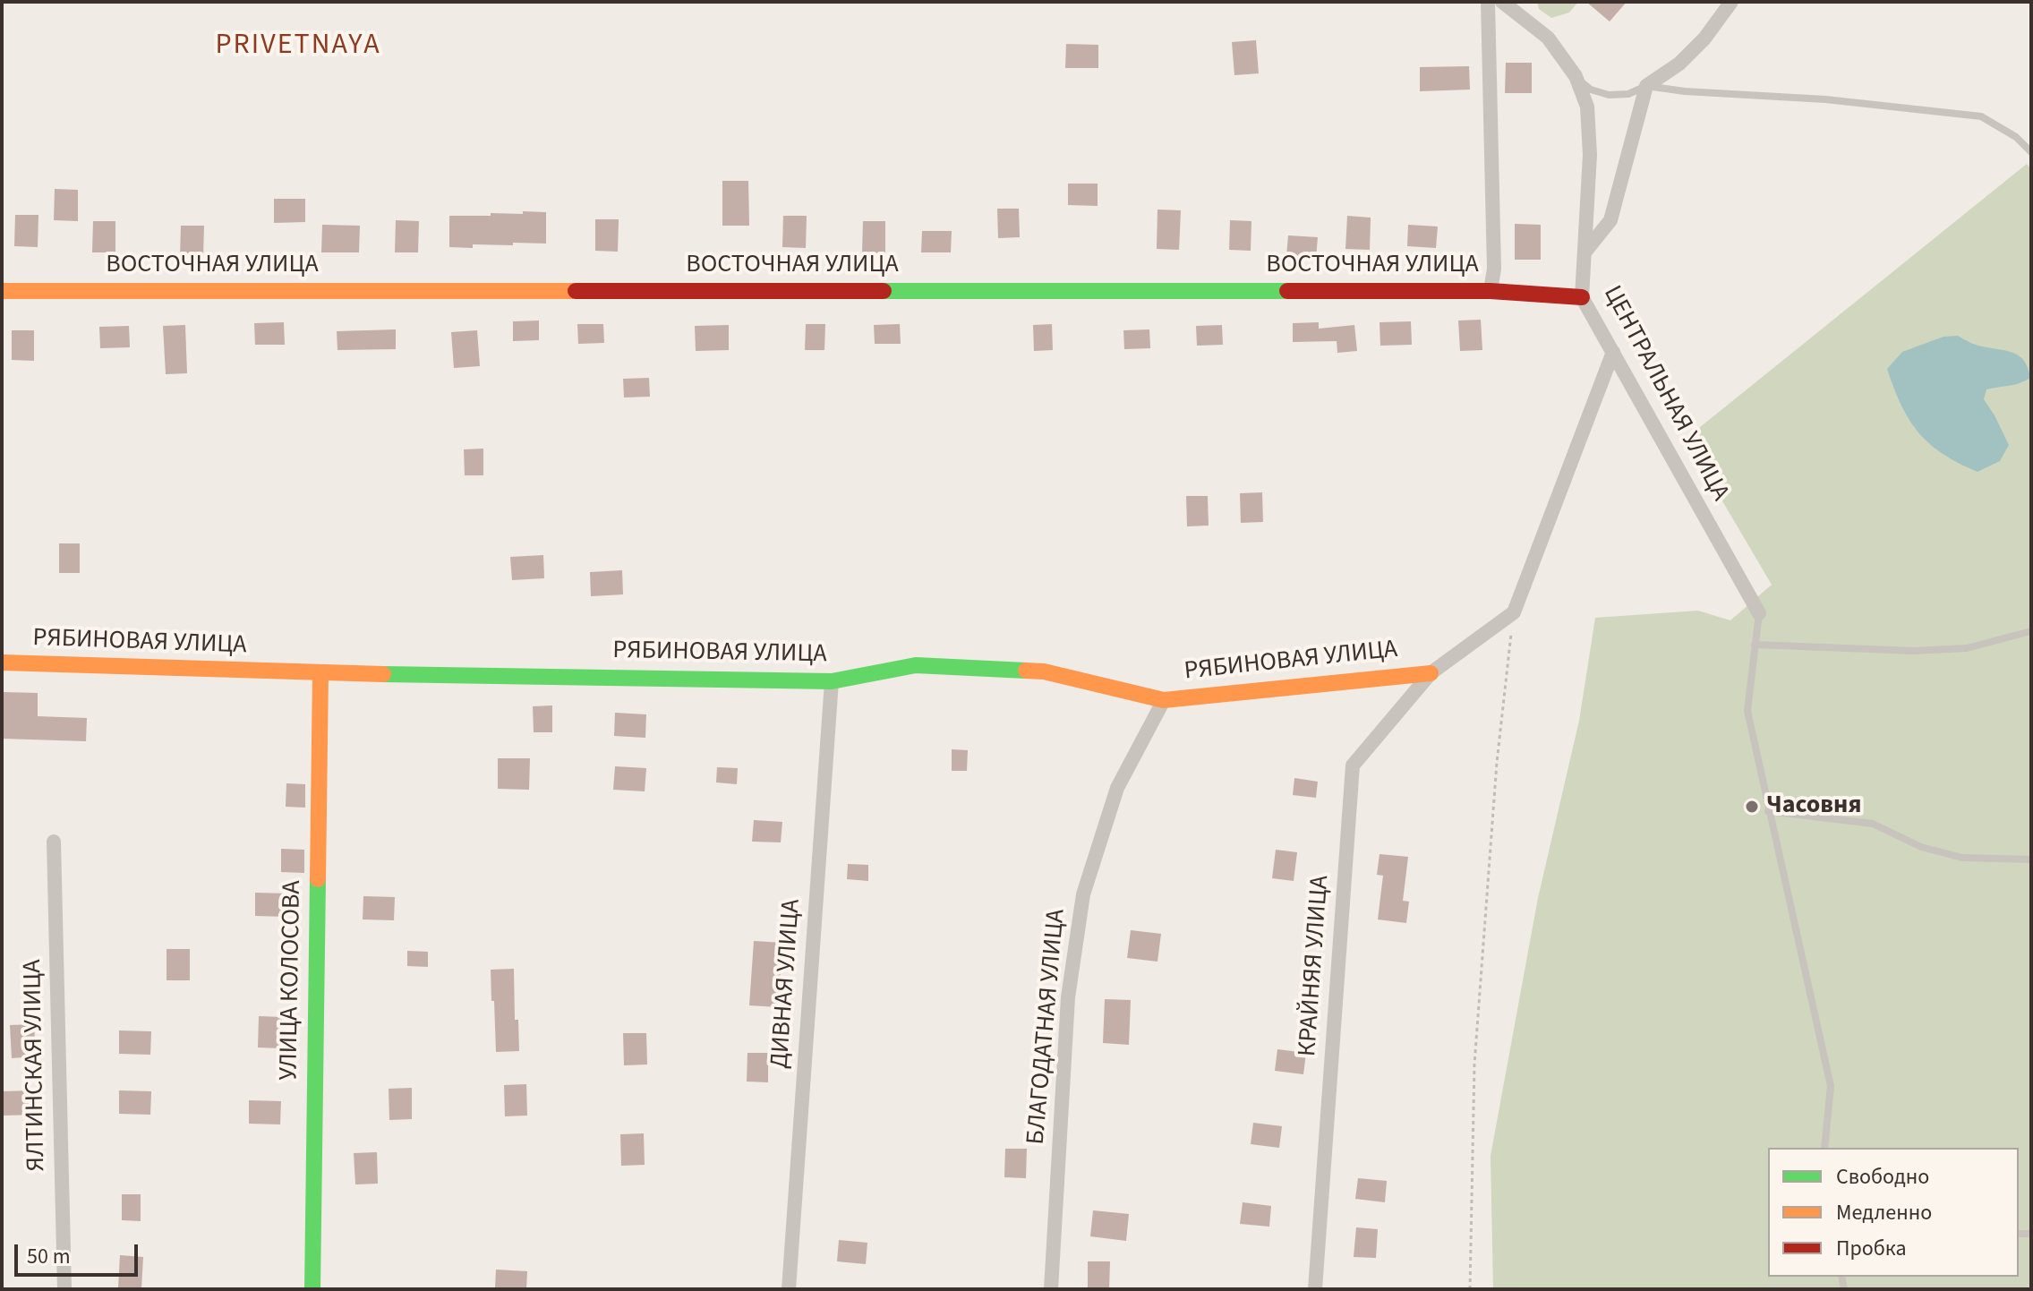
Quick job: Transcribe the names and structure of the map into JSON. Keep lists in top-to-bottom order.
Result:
{
  "streets": {
    "street": [
      "ВОСТОЧНАЯ УЛИЦА",
      "ЦЕНТРАЛЬНАЯ УЛИЦА",
      "РЯБИНОВАЯ УЛИЦА",
      "КРАЙНЯЯ УЛИЦА",
      "УЛИЦА КОЛОСОВА",
      "ДИВНАЯ УЛИЦА",
      "БЛАГОДАТНАЯ УЛИЦА",
      "ЯЛТИНСКАЯ УЛИЦА"
    ]
  },
  "crossings": [
    ["ВОСТОЧНАЯ УЛИЦА", "ЦЕНТРАЛЬНАЯ УЛИЦА"],
    ["РЯБИНОВАЯ УЛИЦА", "КРАЙНЯЯ УЛИЦА"],
    ["РЯБИНОВАЯ УЛИЦА", "УЛИЦА КОЛОСОВА"],
    ["РЯБИНОВАЯ УЛИЦА", "ДИВНАЯ УЛИЦА"],
    ["РЯБИНОВАЯ УЛИЦА", "БЛАГОДАТНАЯ УЛИЦА"]
  ],
  "districts": ["PRIVETNAYA"],
  "places": ["Часовня"],
  "legend": ["Свободно", "Медленно", "Пробка"],
  "scale_bar": "50 m"
}
